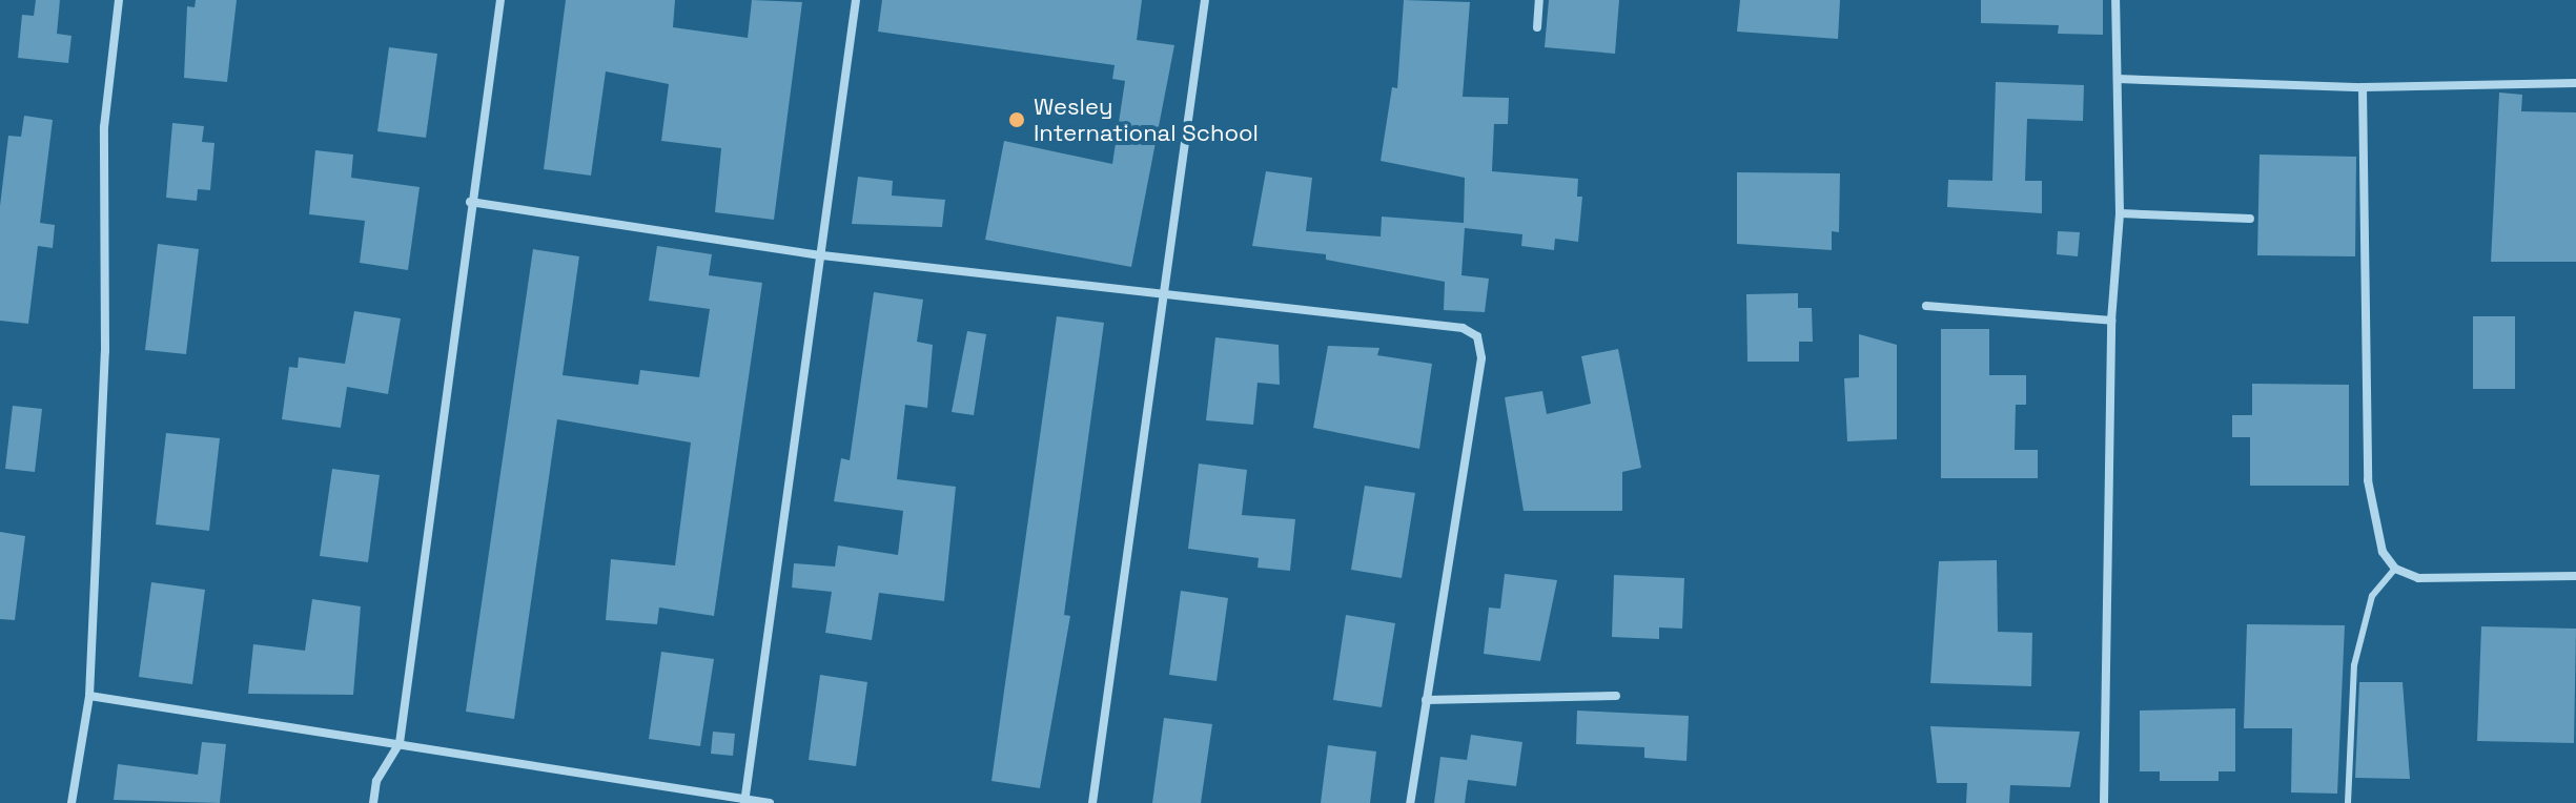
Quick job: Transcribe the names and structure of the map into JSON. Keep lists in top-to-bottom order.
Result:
{
  "places": ["Wesley International School"]
}
